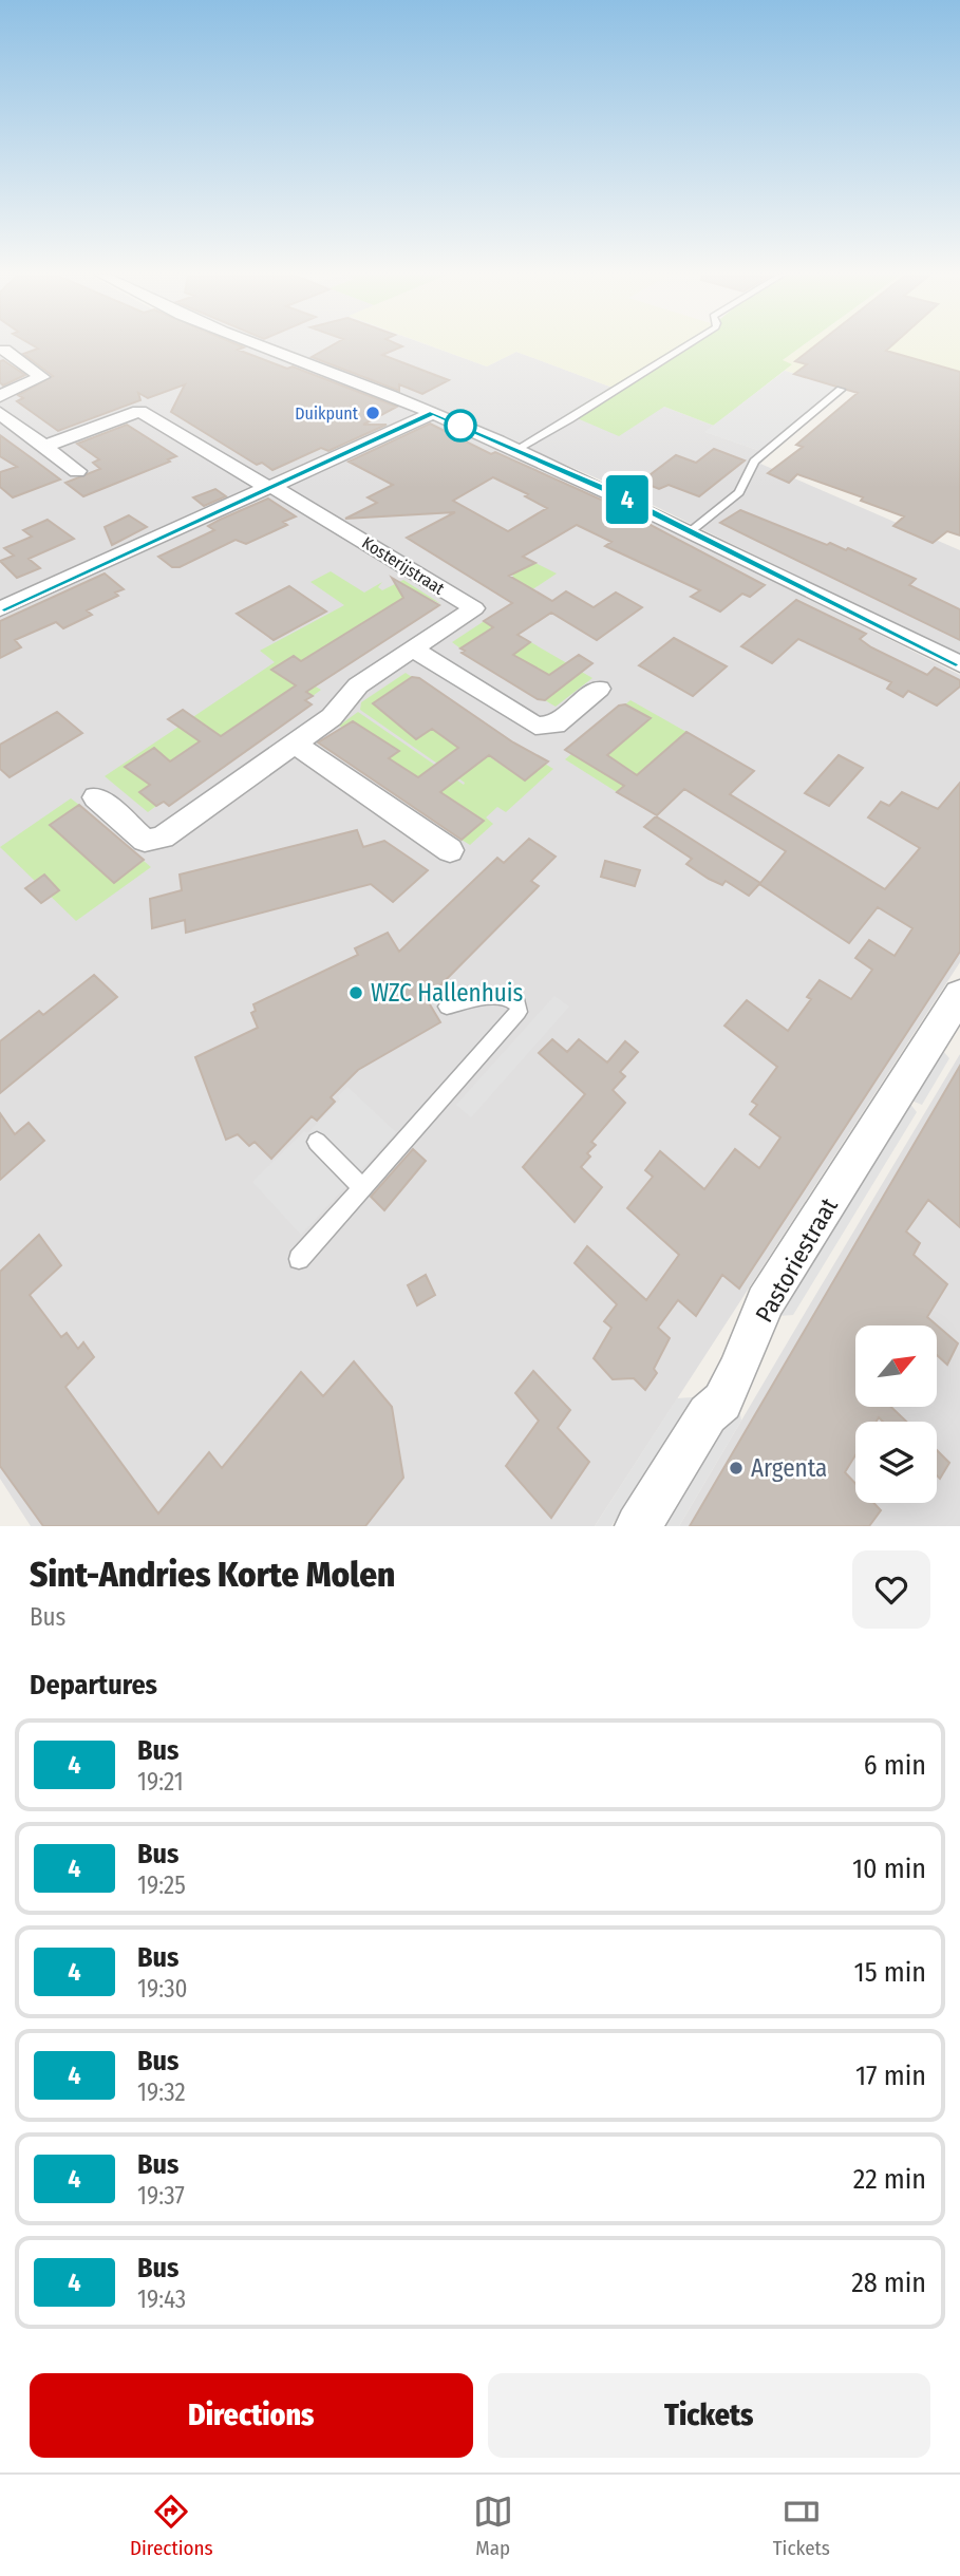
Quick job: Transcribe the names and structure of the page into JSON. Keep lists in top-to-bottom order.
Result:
{
  "streets": {
    "street": ["Kosterijstraat", "Pastoriestraat"]
  },
  "places": ["Duikpunt", "WZC Hallenhuis", "Argenta"],
  "lines": ["bus line 4"],
  "north": "top right",
  "page": {
    "on_map": "4",
    "heading": [
      ["Sint-Andries Korte Molen", "Bus"],
      "Departures"
    ],
    "list": [
      {
        "mark": "4",
        "name": "Bus",
        "note": "19:21",
        "value": "6 min"
      },
      {
        "mark": "4",
        "name": "Bus",
        "note": "19:25",
        "value": "10 min"
      },
      {
        "mark": "4",
        "name": "Bus",
        "note": "19:30",
        "value": "15 min"
      },
      {
        "mark": "4",
        "name": "Bus",
        "note": "19:32",
        "value": "17 min"
      },
      {
        "mark": "4",
        "name": "Bus",
        "note": "19:37",
        "value": "22 min"
      },
      {
        "mark": "4",
        "name": "Bus",
        "note": "19:43",
        "value": "28 min"
      }
    ],
    "buttons": ["Directions", "Tickets"],
    "tabs": ["Directions", "Map", "Tickets"]
  }
}
